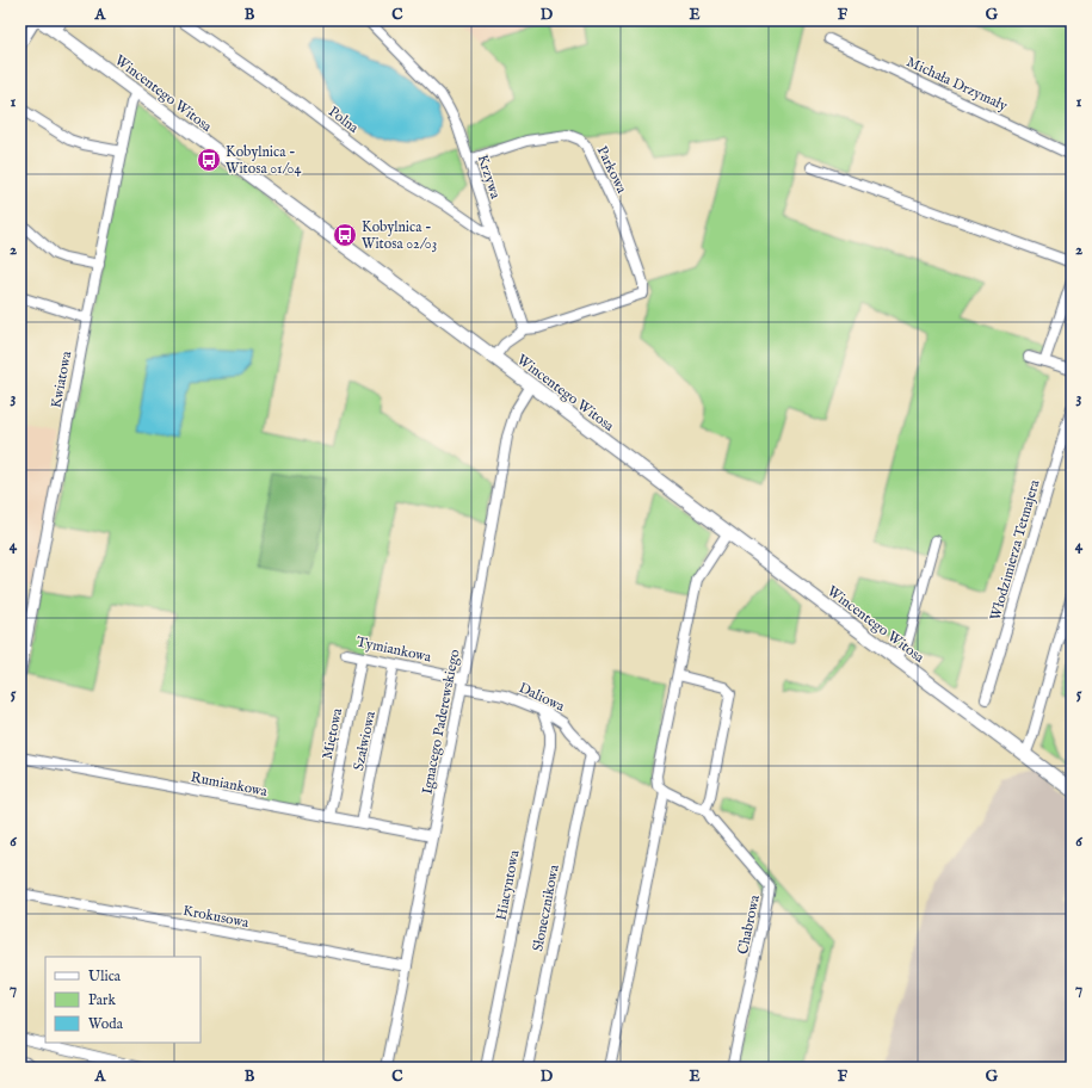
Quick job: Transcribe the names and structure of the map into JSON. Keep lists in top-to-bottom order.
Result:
{
  "streets": {
    "street": [
      "Michała Drzymały",
      "Wincentego Witosa",
      "Polna",
      "Parkowa",
      "Krzywa",
      "Kwiatowa",
      "Włodzimierza Tetmajera",
      "Tymiankowa",
      "Daliowa",
      "Ignacego Paderewskiego",
      "Miętowa",
      "Szałwiowa",
      "Rumiankowa",
      "Hiacyntowa",
      "Słonecznikowa",
      "Krokusowa",
      "Chabrowa"
    ]
  },
  "crossings": [
    ["Wincentego Witosa", "Kwiatowa"],
    ["Wincentego Witosa", "Ignacego Paderewskiego"],
    ["Polna", "Krzywa"],
    ["Parkowa", "Krzywa"],
    ["Tymiankowa", "Daliowa"],
    ["Tymiankowa", "Ignacego Paderewskiego"],
    ["Tymiankowa", "Miętowa"],
    ["Tymiankowa", "Szałwiowa"],
    ["Daliowa", "Ignacego Paderewskiego"],
    ["Daliowa", "Hiacyntowa"],
    ["Daliowa", "Słonecznikowa"],
    ["Ignacego Paderewskiego", "Rumiankowa"],
    ["Ignacego Paderewskiego", "Krokusowa"],
    ["Miętowa", "Rumiankowa"],
    ["Szałwiowa", "Rumiankowa"]
  ],
  "places": {
    "bus stop": ["Kobylnica - Witosa 01/04", "Kobylnica - Witosa 02/03"]
  },
  "legend": ["Ulica", "Park", "Woda"],
  "grid": {
    "columns": [
      "A",
      "B",
      "C",
      "D",
      "E",
      "F",
      "G"
    ],
    "rows": [
      "1",
      "2",
      "3",
      "4",
      "5",
      "6",
      "7"
    ]
  }
}
